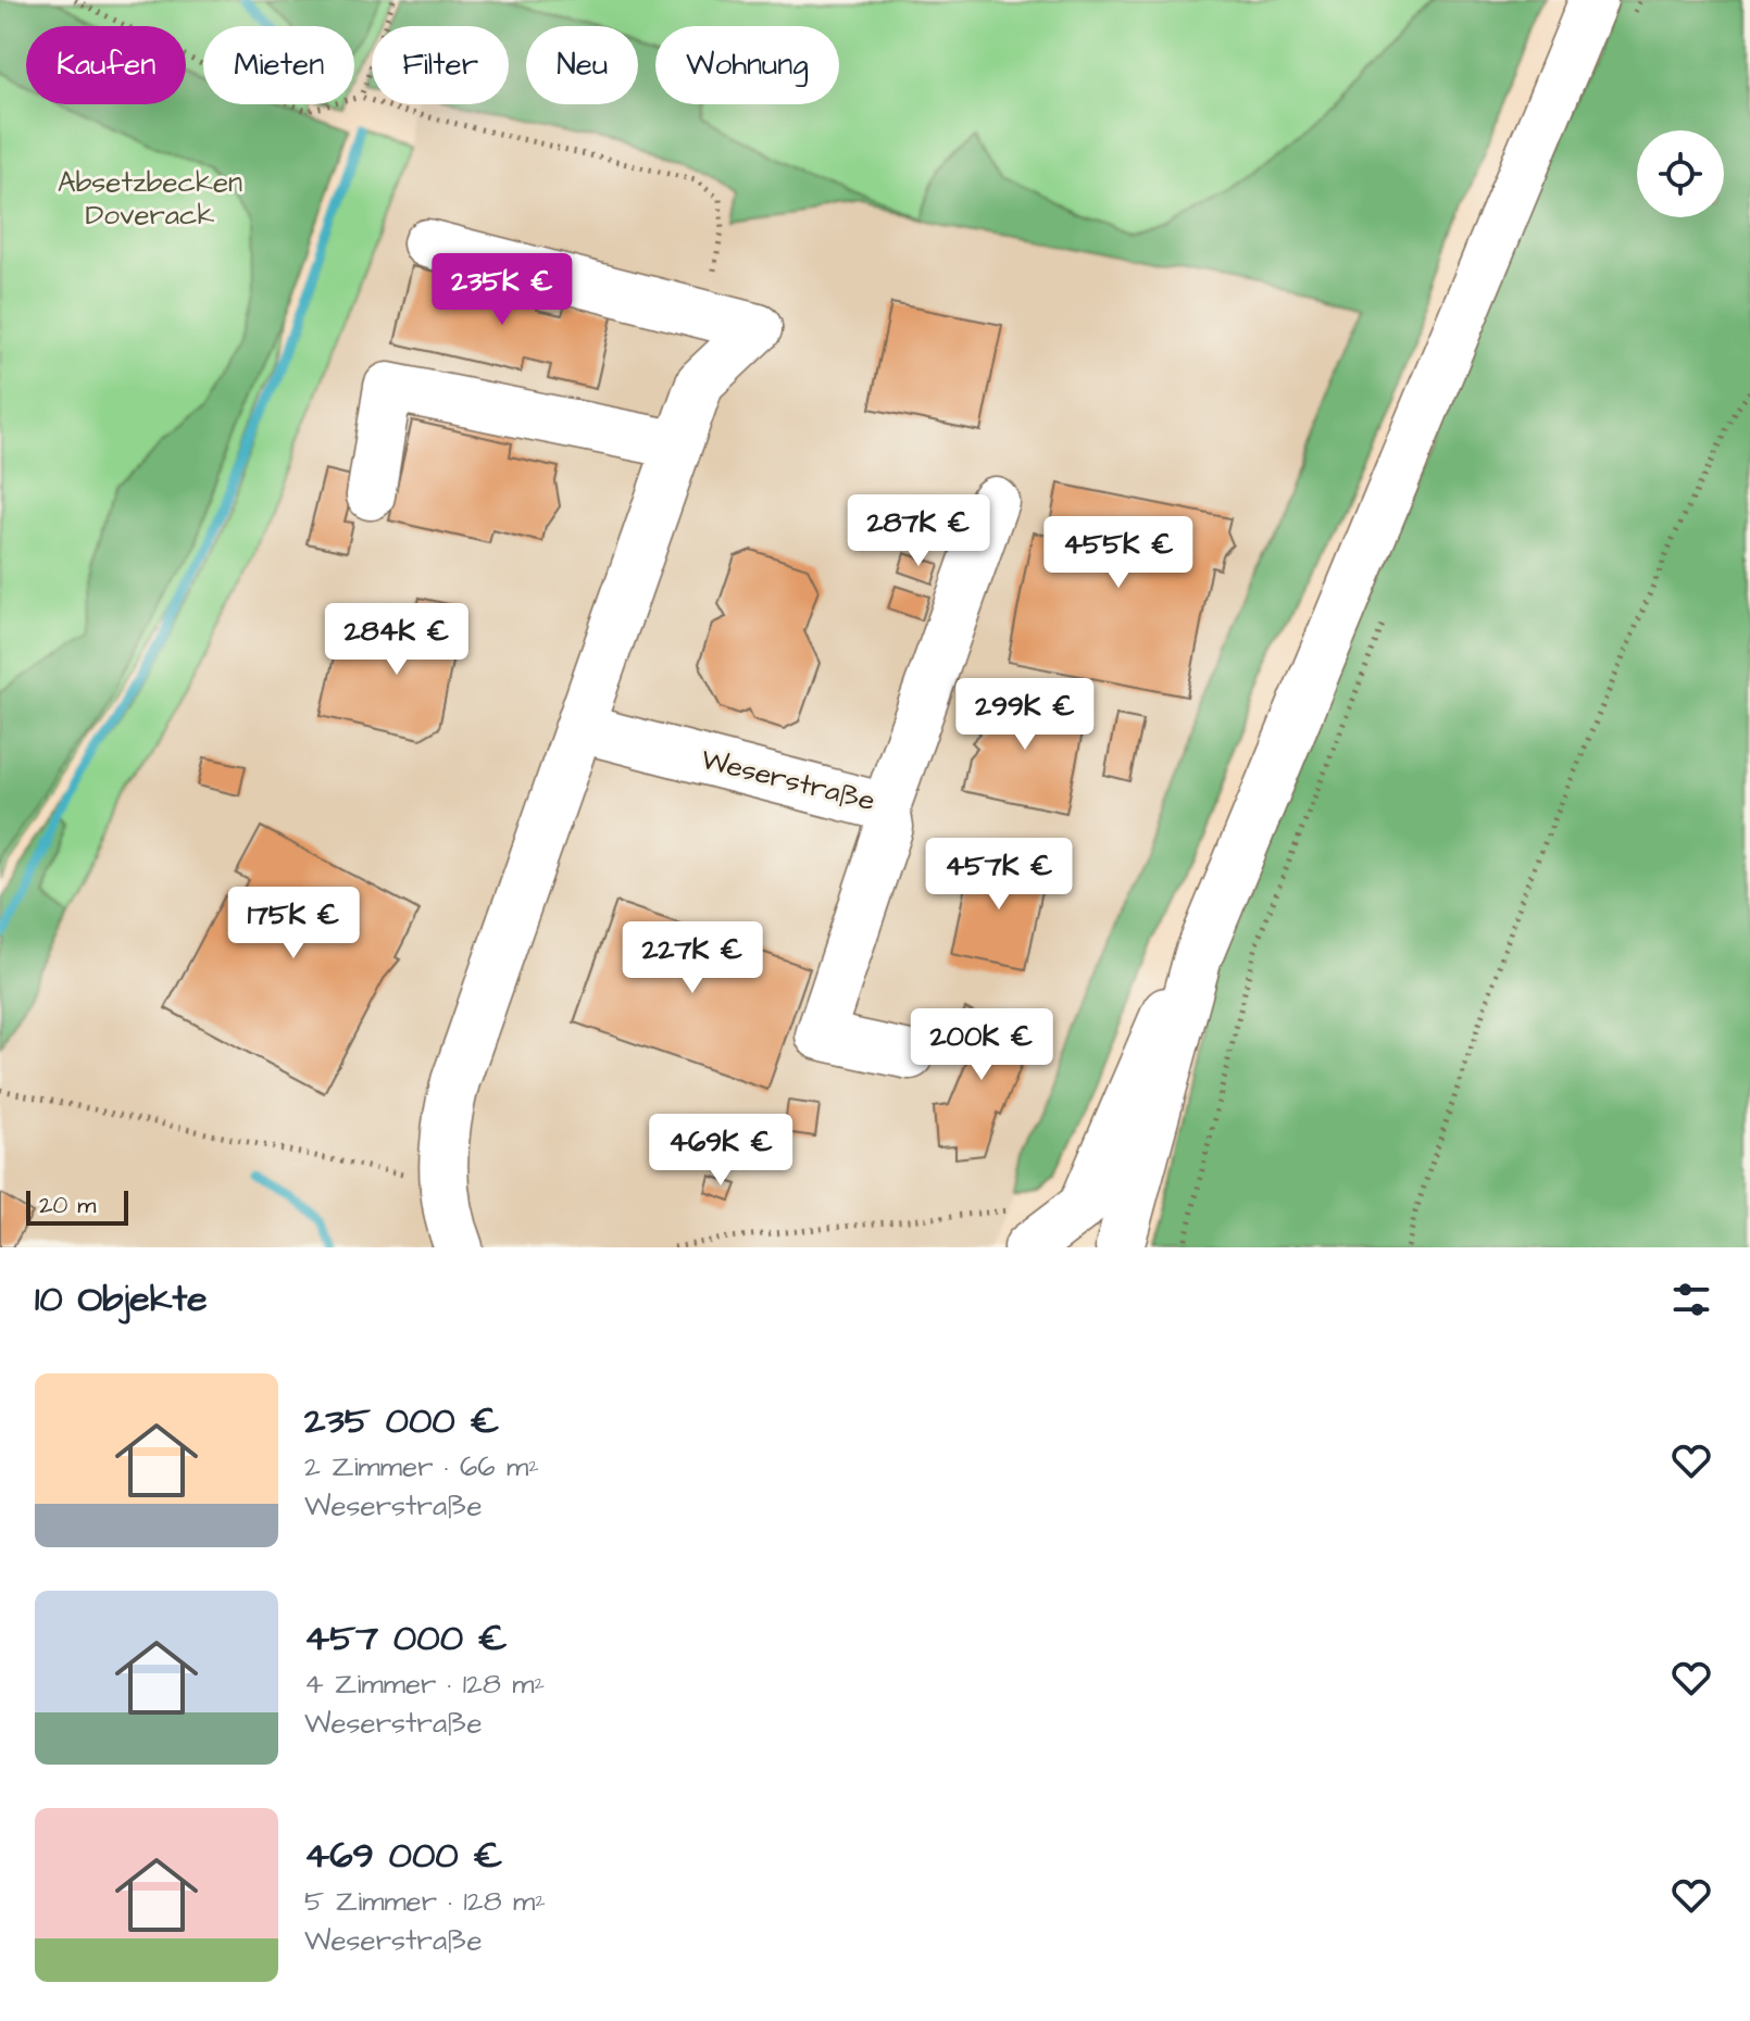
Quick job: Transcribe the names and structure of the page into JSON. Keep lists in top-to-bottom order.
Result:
{
  "streets": {
    "street": ["Weserstraße"]
  },
  "parks": ["Absetzbecken Doverack"],
  "scale_bar": "20 m",
  "page": {
    "chip": [
      "Kaufen",
      "Mieten",
      "Filter",
      "Neu",
      "Wohnung"
    ],
    "price": [
      "235K €",
      "287K €",
      "455K €",
      "284K €",
      "299K €",
      "457K €",
      "175K €",
      "227K €",
      "200K €",
      "469K €"
    ],
    "scale": "20 m",
    "heading": "10 Objekte",
    "list": [
      {
        "name": "235 000 €",
        "note": "2 Zimmer · 66 m² · Weserstraße"
      },
      {
        "name": "457 000 €",
        "note": "4 Zimmer · 128 m² · Weserstraße"
      },
      {
        "name": "469 000 €",
        "note": "5 Zimmer · 128 m² · Weserstraße"
      }
    ]
  }
}
